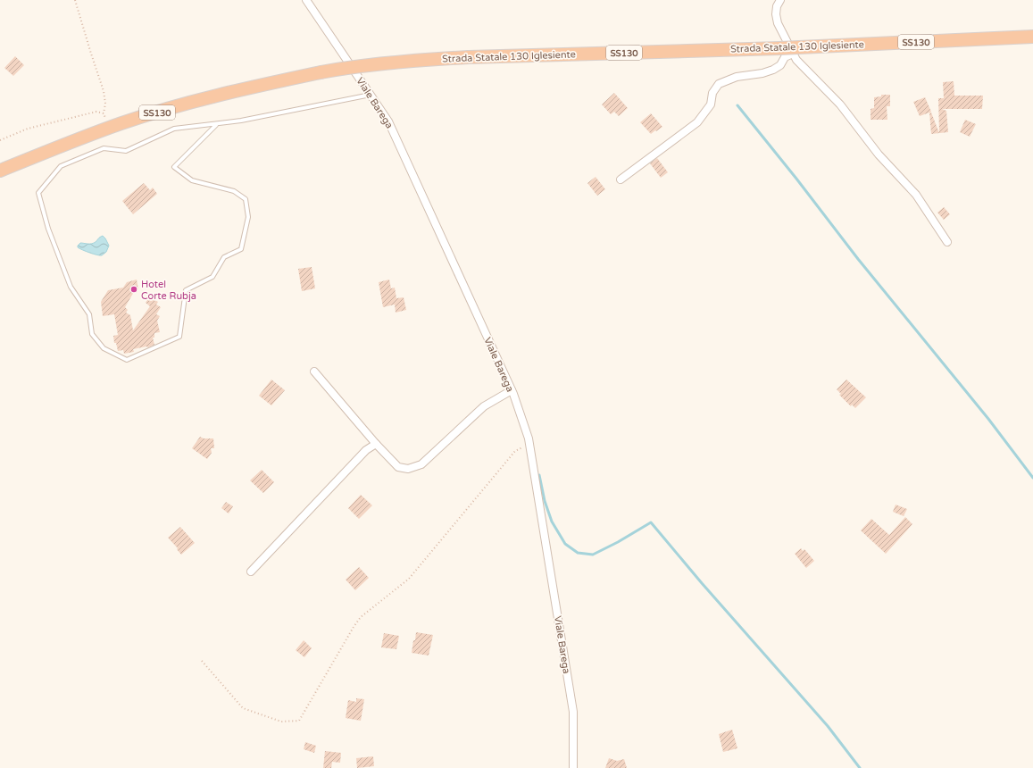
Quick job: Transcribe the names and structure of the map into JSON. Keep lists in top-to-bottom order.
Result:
{
  "streets": {
    "highway": ["SS130", "Strada Statale 130 Iglesiente"],
    "street": ["Viale Barega"]
  },
  "places": ["Hotel Corte Rubja"]
}
